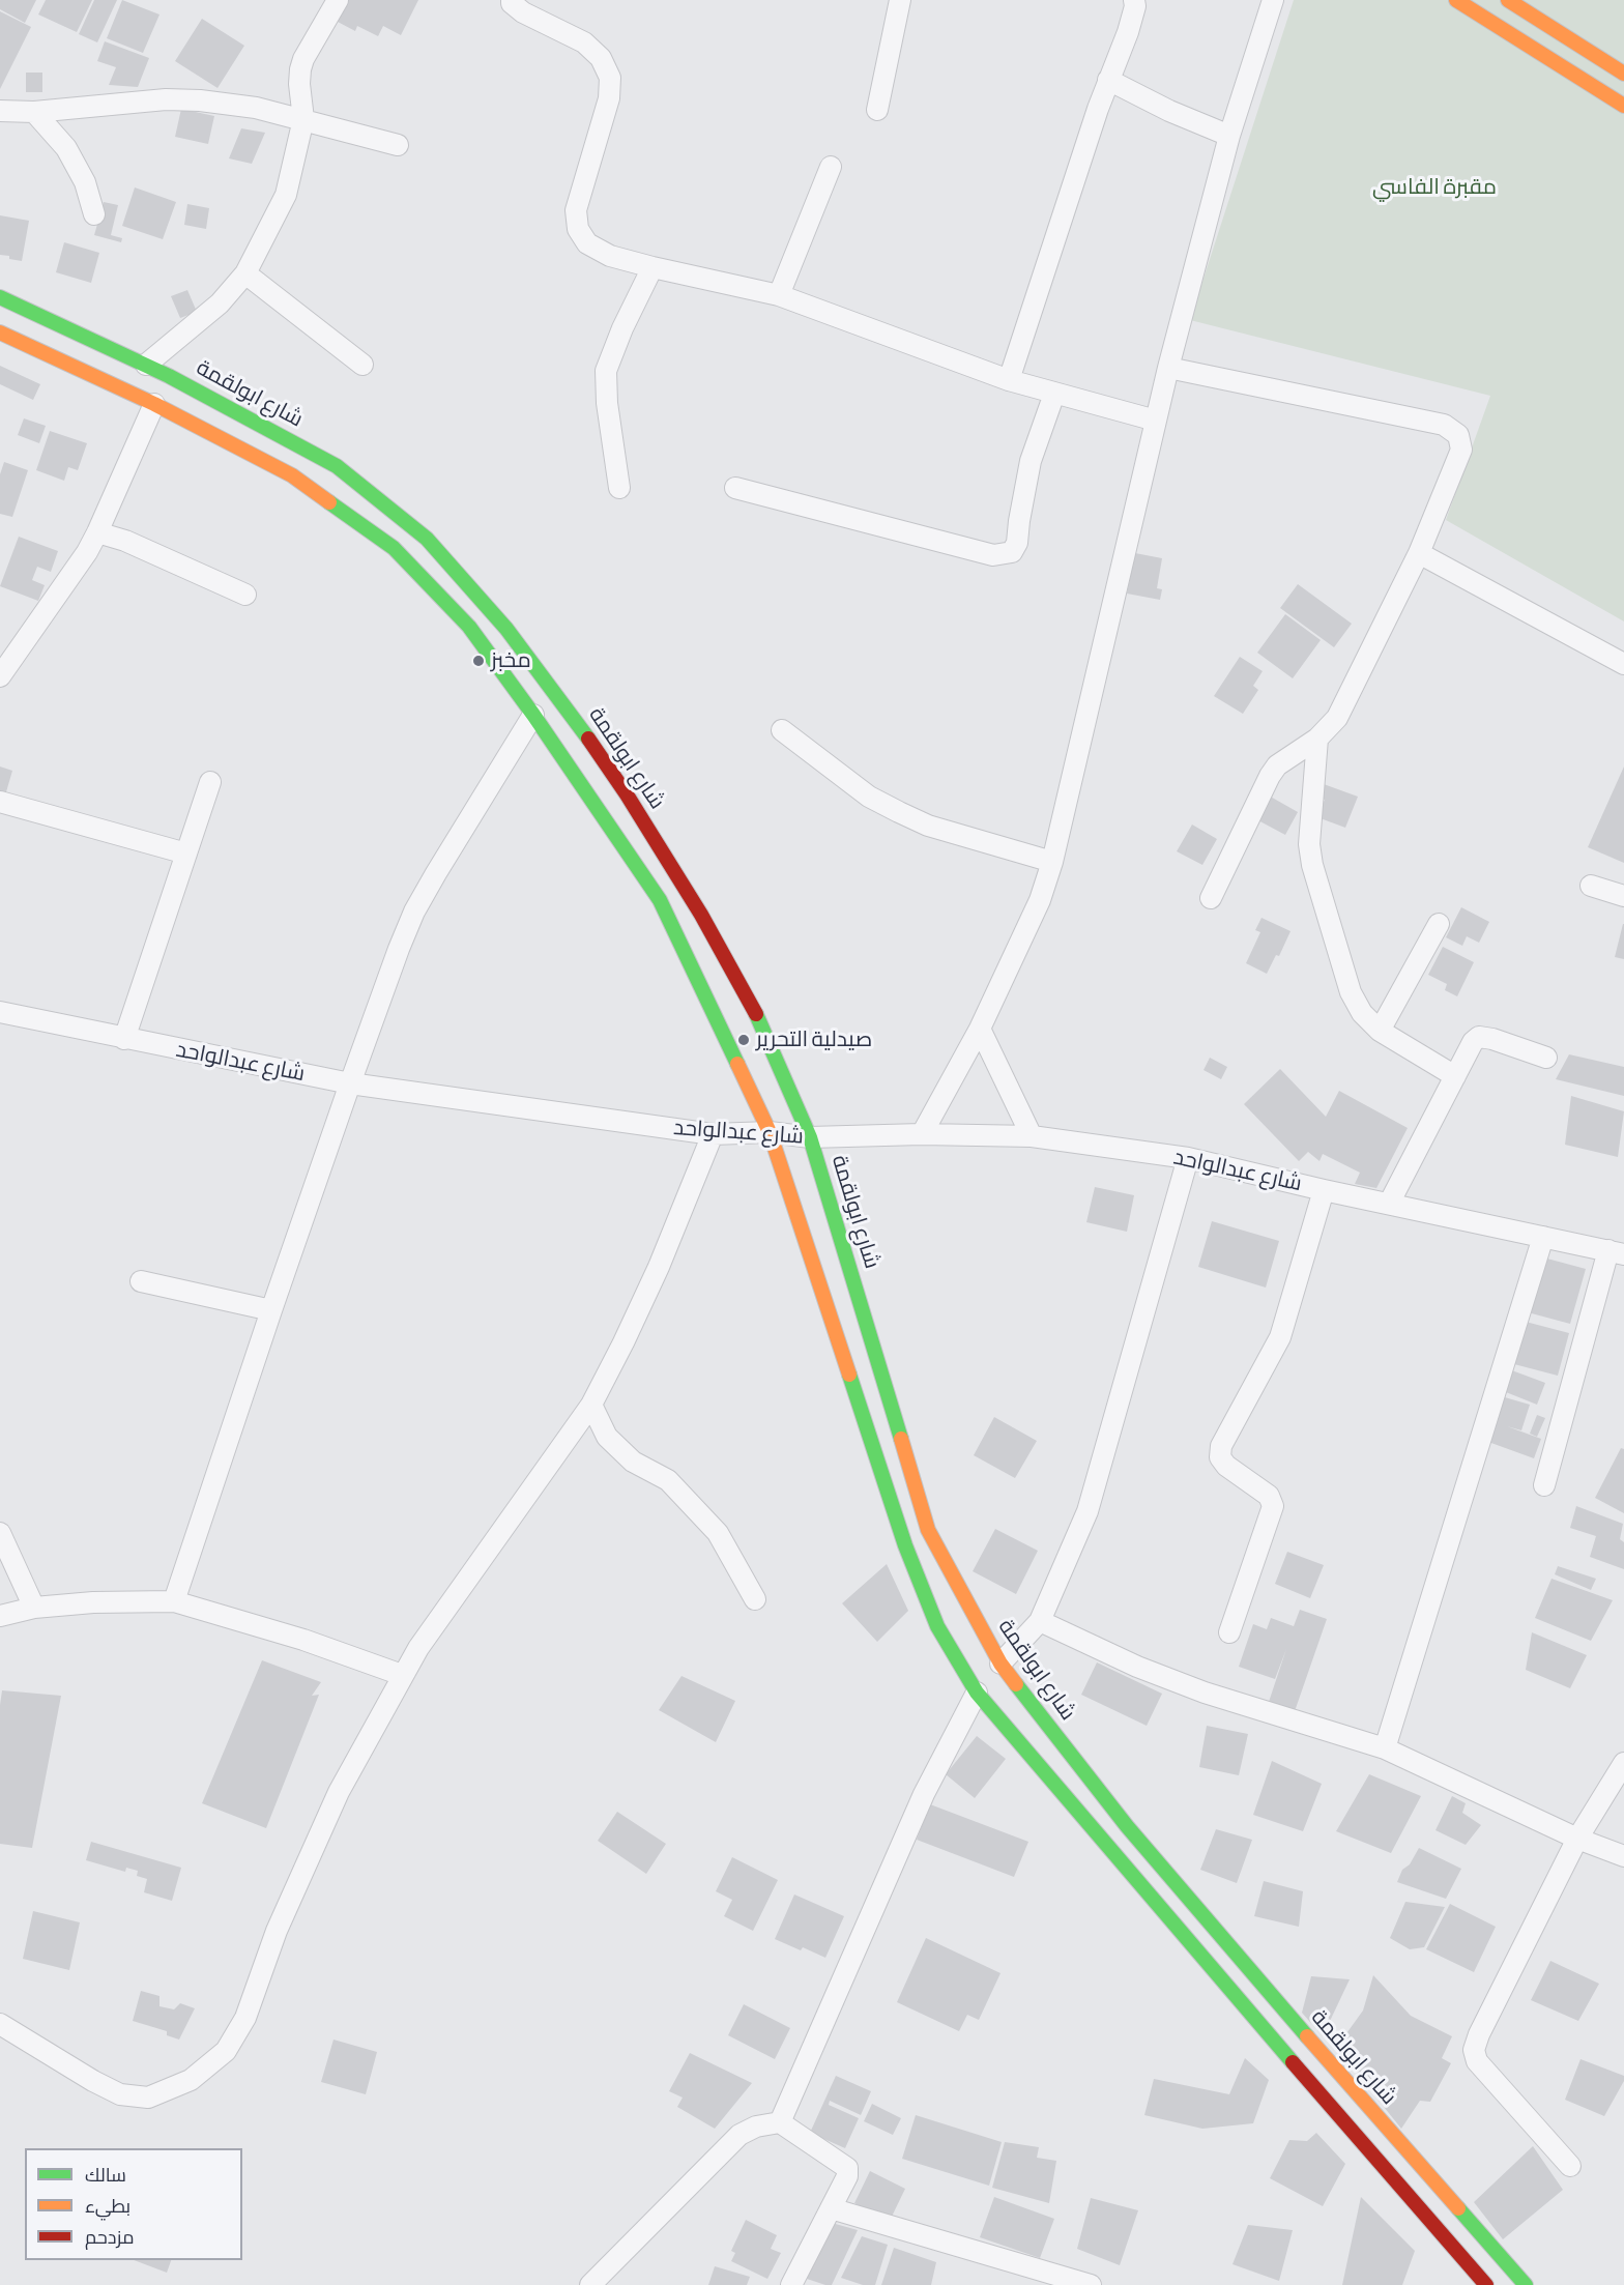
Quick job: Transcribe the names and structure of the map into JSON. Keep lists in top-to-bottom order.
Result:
{
  "streets": {
    "street": ["شارع ابولقمة", "شارع عبدالواحد"]
  },
  "crossings": [
    ["شارع ابولقمة", "شارع عبدالواحد"]
  ],
  "parks": ["مقبرة الفاسي"],
  "places": ["مخبز", "صيدلية التحرير"],
  "legend": ["سالك", "بطيء", "مزدحم"]
}
